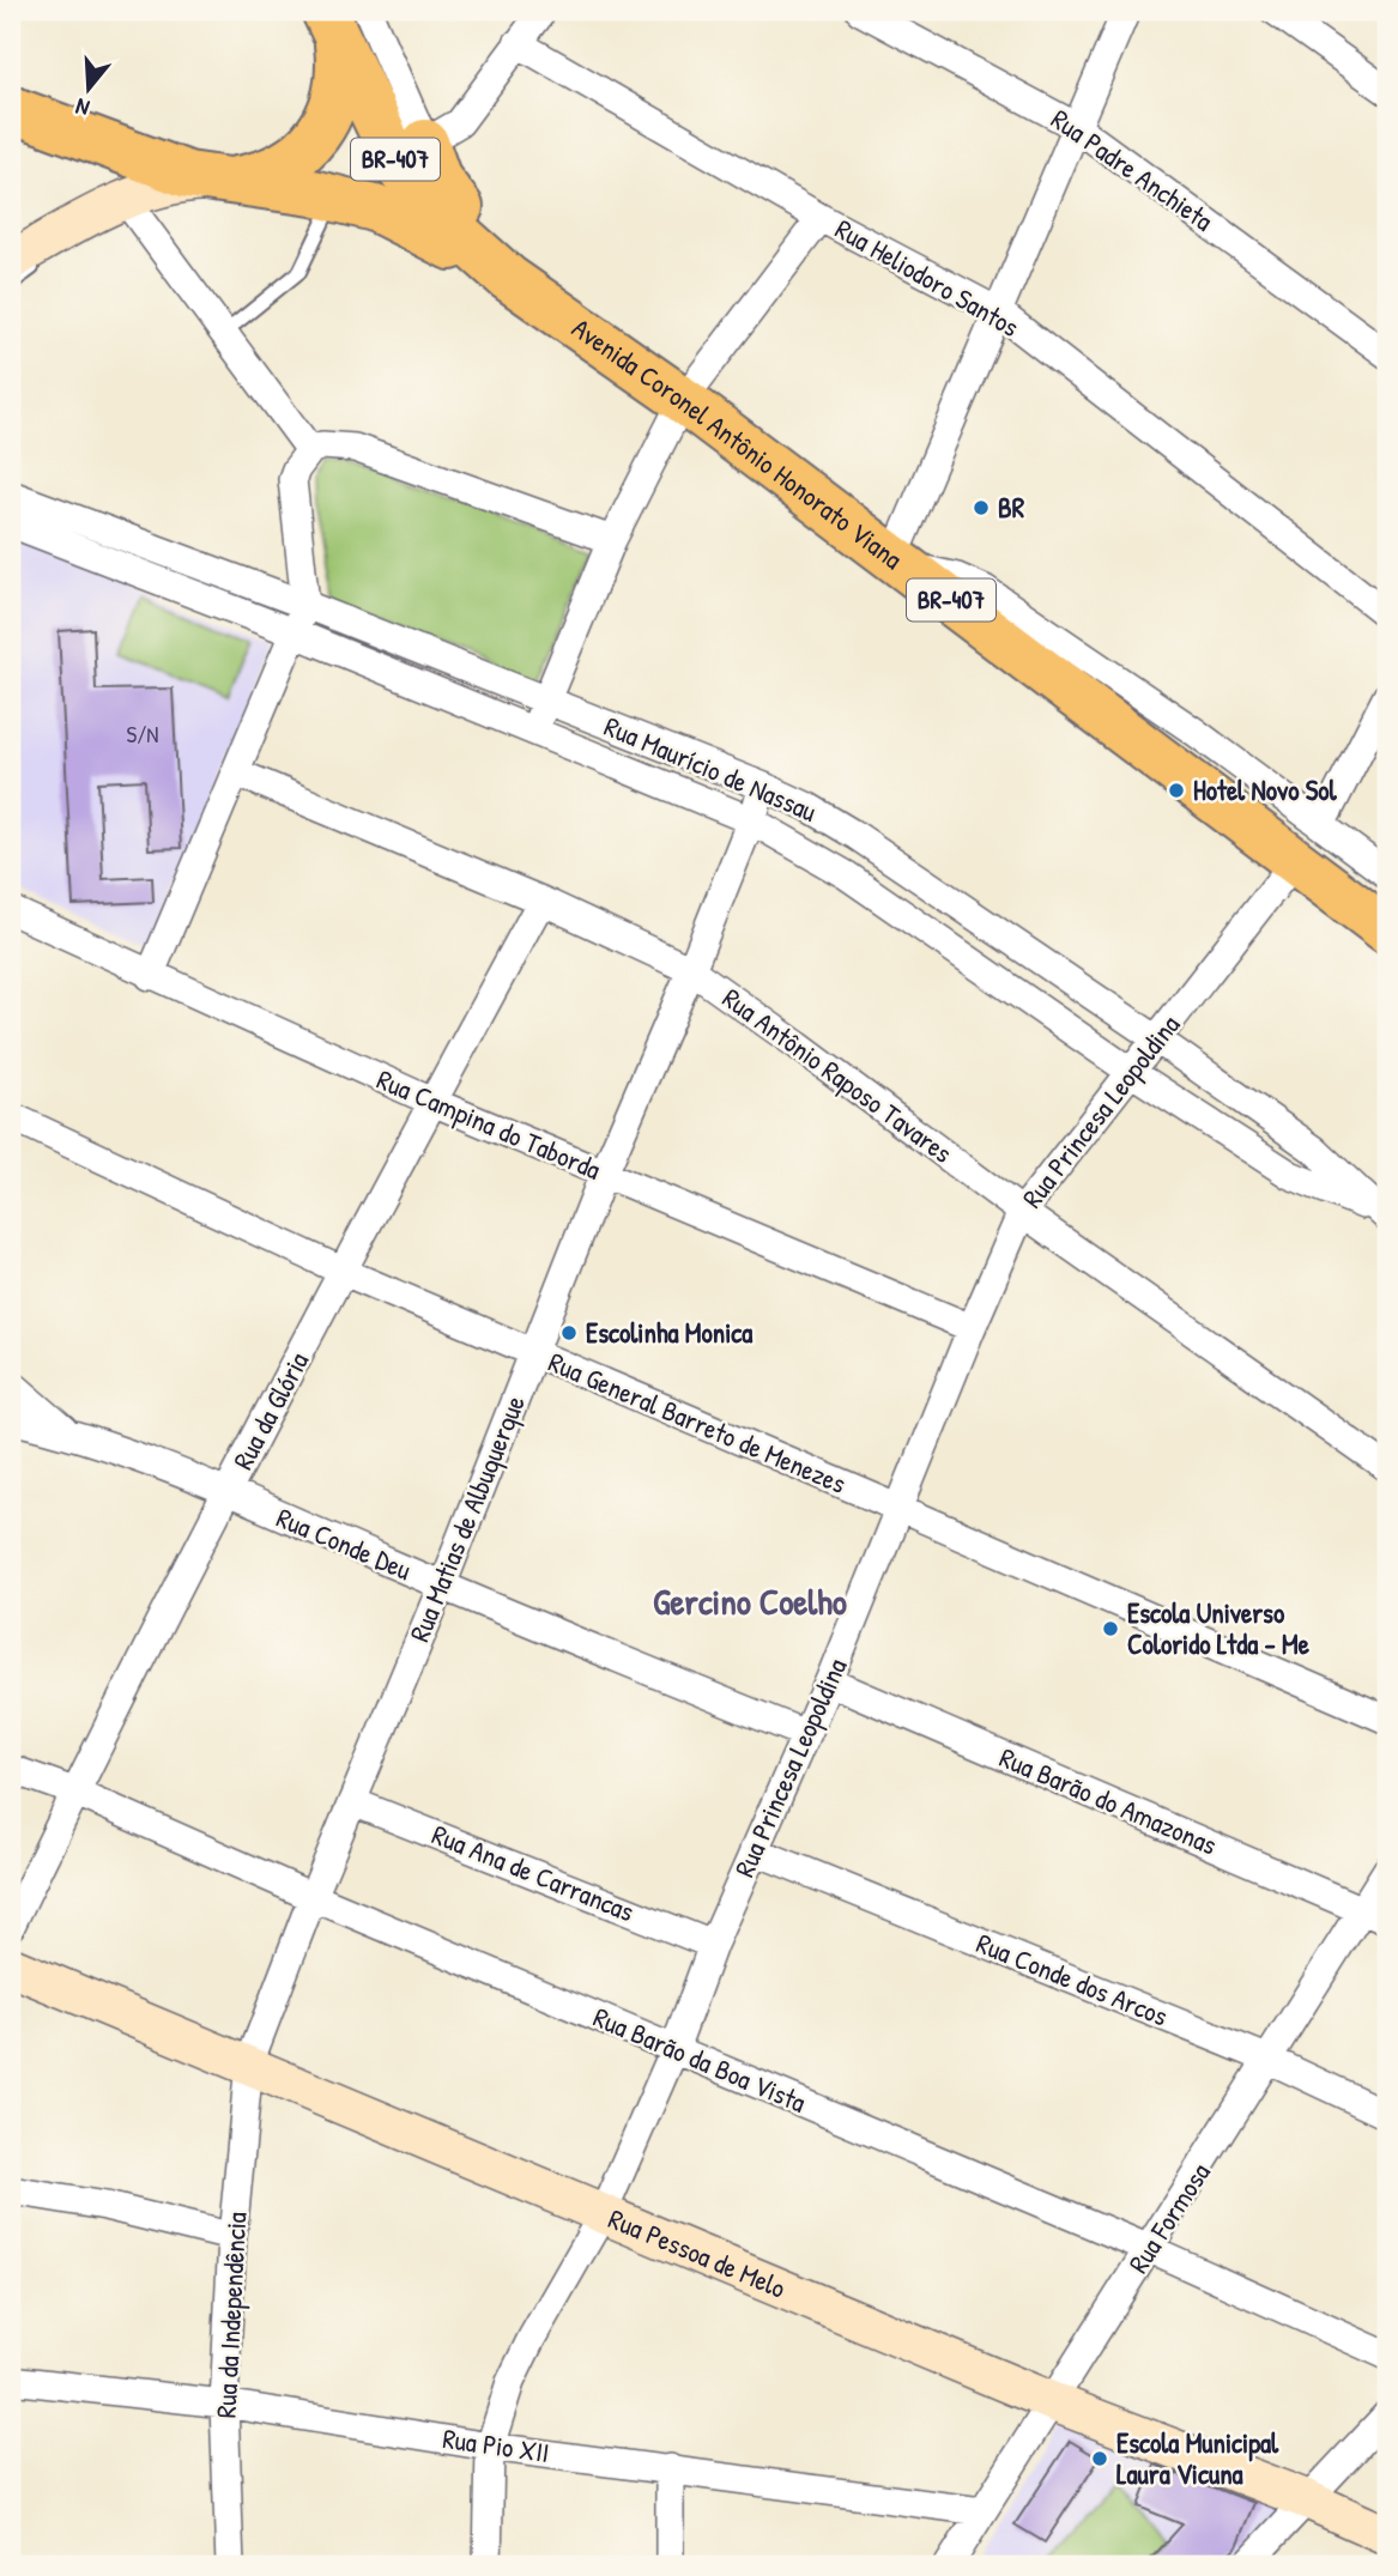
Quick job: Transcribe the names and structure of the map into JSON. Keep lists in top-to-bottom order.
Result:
{
  "streets": {
    "highway": ["BR-407", "Avenida Coronel Antônio Honorato Viana"],
    "street": [
      "Rua Padre Anchieta",
      "Rua Heliodoro Santos",
      "Rua Maurício de Nassau",
      "Rua Antônio Raposo Tavares",
      "Rua Princesa Leopoldina",
      "Rua Campina do Taborda",
      "Rua da Glória",
      "Rua General Barreto de Menezes",
      "Rua Matias de Albuquerque",
      "Rua Conde Deu",
      "Rua Barão do Amazonas",
      "Rua Ana de Carrancas",
      "Rua Conde dos Arcos",
      "Rua Barão da Boa Vista",
      "Rua Formosa",
      "Rua Pessoa de Melo",
      "Rua da Independência",
      "Rua Pio XII"
    ]
  },
  "crossings": [
    ["BR-407", "Avenida Coronel Antônio Honorato Viana"],
    ["Avenida Coronel Antônio Honorato Viana", "Rua Princesa Leopoldina"],
    ["Rua Maurício de Nassau", "Rua Princesa Leopoldina"],
    ["Rua Maurício de Nassau", "Rua Matias de Albuquerque"],
    ["Rua Antônio Raposo Tavares", "Rua Princesa Leopoldina"],
    ["Rua Antônio Raposo Tavares", "Rua da Glória"],
    ["Rua Antônio Raposo Tavares", "Rua Matias de Albuquerque"],
    ["Rua Princesa Leopoldina", "Rua Campina do Taborda"],
    ["Rua Princesa Leopoldina", "Rua General Barreto de Menezes"],
    ["Rua Princesa Leopoldina", "Rua Conde Deu"],
    ["Rua Princesa Leopoldina", "Rua Barão do Amazonas"],
    ["Rua Princesa Leopoldina", "Rua Ana de Carrancas"],
    ["Rua Princesa Leopoldina", "Rua Conde dos Arcos"],
    ["Rua Princesa Leopoldina", "Rua Barão da Boa Vista"],
    ["Rua Princesa Leopoldina", "Rua Pessoa de Melo"],
    ["Rua Princesa Leopoldina", "Rua Pio XII"],
    ["Rua Campina do Taborda", "Rua da Glória"],
    ["Rua Campina do Taborda", "Rua Matias de Albuquerque"],
    ["Rua da Glória", "Rua General Barreto de Menezes"],
    ["Rua da Glória", "Rua Conde Deu"],
    ["Rua da Glória", "Rua Barão da Boa Vista"],
    ["Rua General Barreto de Menezes", "Rua Matias de Albuquerque"],
    ["Rua Matias de Albuquerque", "Rua Conde Deu"],
    ["Rua Matias de Albuquerque", "Rua Ana de Carrancas"],
    ["Rua Matias de Albuquerque", "Rua Barão da Boa Vista"],
    ["Rua Matias de Albuquerque", "Rua Pessoa de Melo"],
    ["Rua Matias de Albuquerque", "Rua da Independência"],
    ["Rua Barão do Amazonas", "Rua Formosa"],
    ["Rua Conde dos Arcos", "Rua Formosa"],
    ["Rua Barão da Boa Vista", "Rua Formosa"],
    ["Rua Formosa", "Rua Pessoa de Melo"],
    ["Rua Formosa", "Rua Pio XII"],
    ["Rua Pessoa de Melo", "Rua da Independência"],
    ["Rua da Independência", "Rua Pio XII"]
  ],
  "districts": ["Gercino Coelho"],
  "places": [
    "BR",
    "Hotel Novo Sol",
    "Escolinha Monica",
    "Escola Universo Colorido Ltda - Me",
    "Escola Municipal Laura Vicuna"
  ],
  "house_numbers": ["S/N"],
  "north": "bottom"
}
